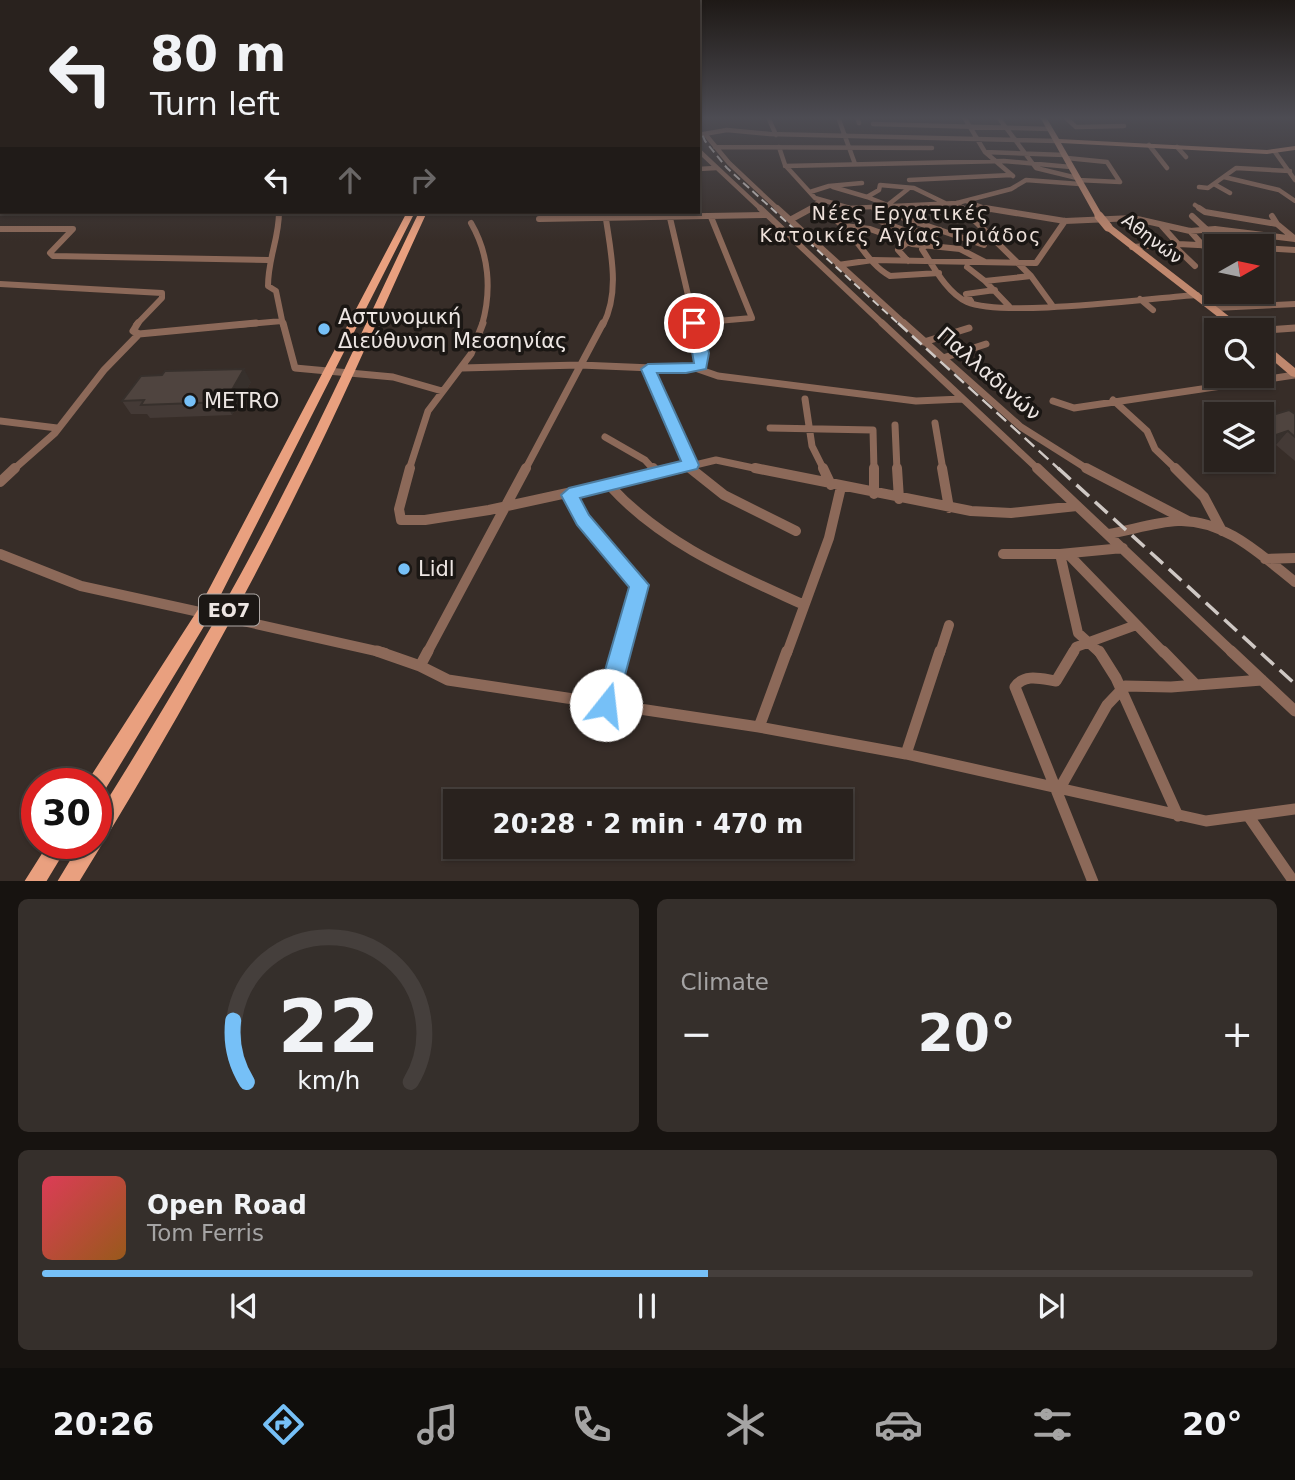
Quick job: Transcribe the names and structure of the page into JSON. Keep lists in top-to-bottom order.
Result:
{
  "streets": {
    "main road": ["Αθηνών", "ΕΟ7"],
    "street": ["Παλλαδινών"]
  },
  "districts": ["Νέες Εργατικές Κατοικίες Αγίας Τριάδος"],
  "places": ["Αστυνομική Διεύθυνση Μεσσηνίας", "METRO", "Lidl"],
  "north": "right",
  "page": {
    "turn": ["80 m", "Turn left"],
    "limit": "30",
    "trip": "20:28 · 2 min · 470 m",
    "tile": "Climate",
    "heat": ["−", "20°", "+"],
    "song": ["Open Road", "Tom Ferris"],
    "tabs": ["20:26", "20°"],
    "gauge": ["22", "km/h"]
  }
}
